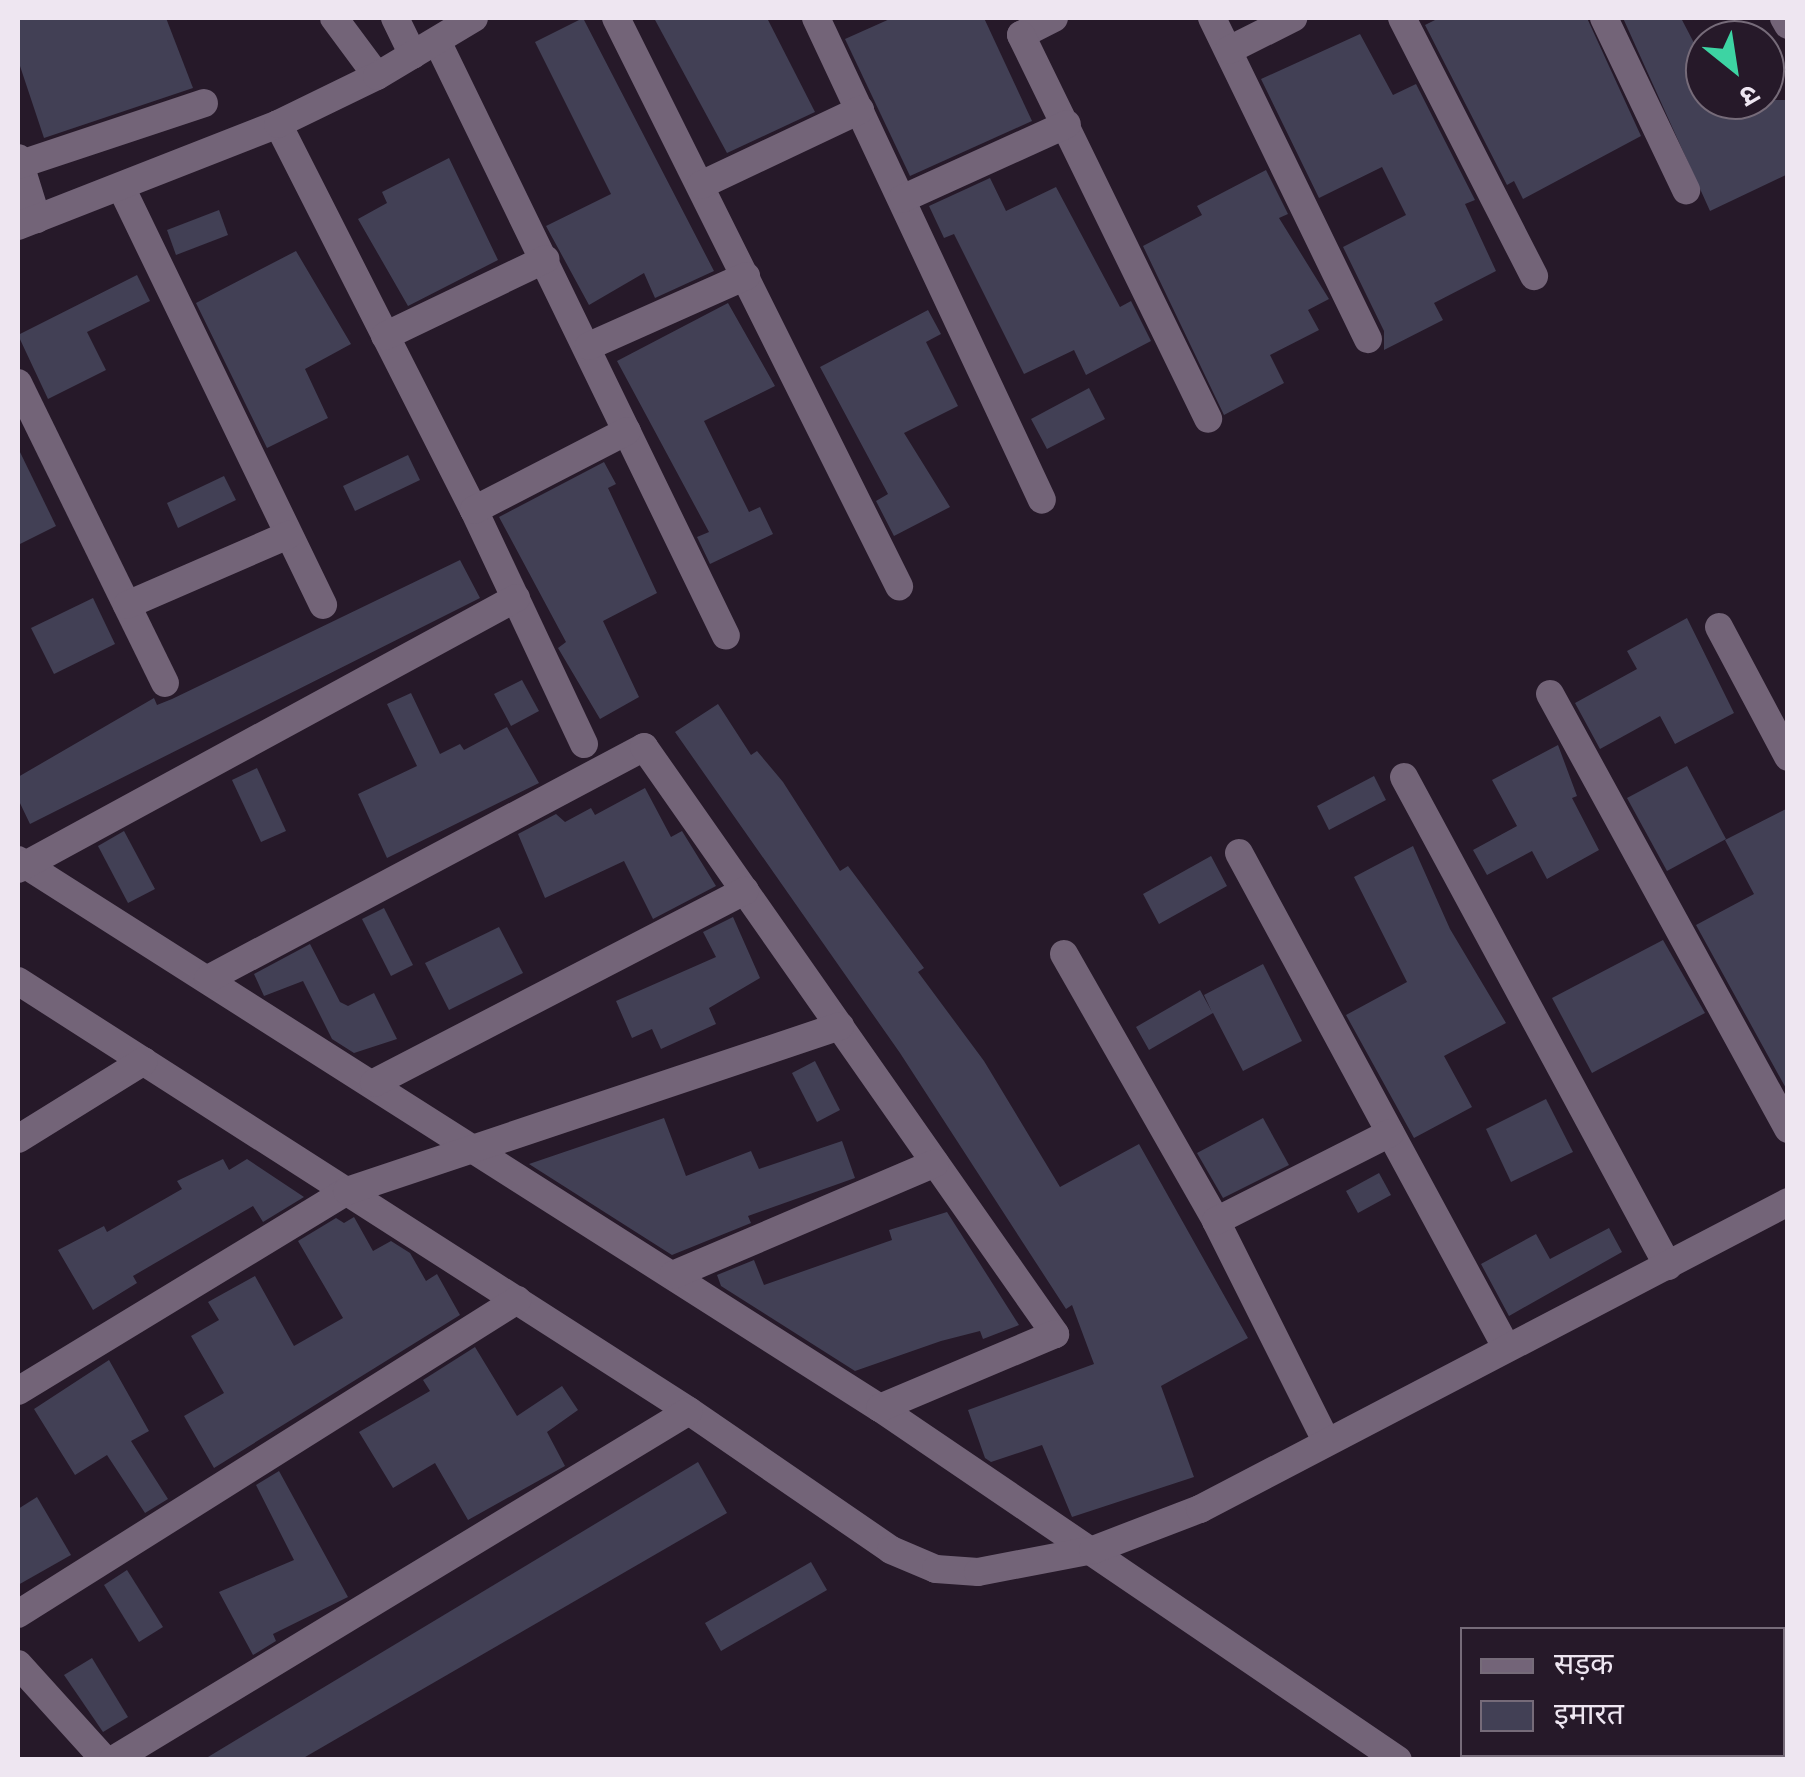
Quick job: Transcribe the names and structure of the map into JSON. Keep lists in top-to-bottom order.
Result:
{
  "legend": ["सड़क", "इमारत"],
  "north": "bottom right"
}
